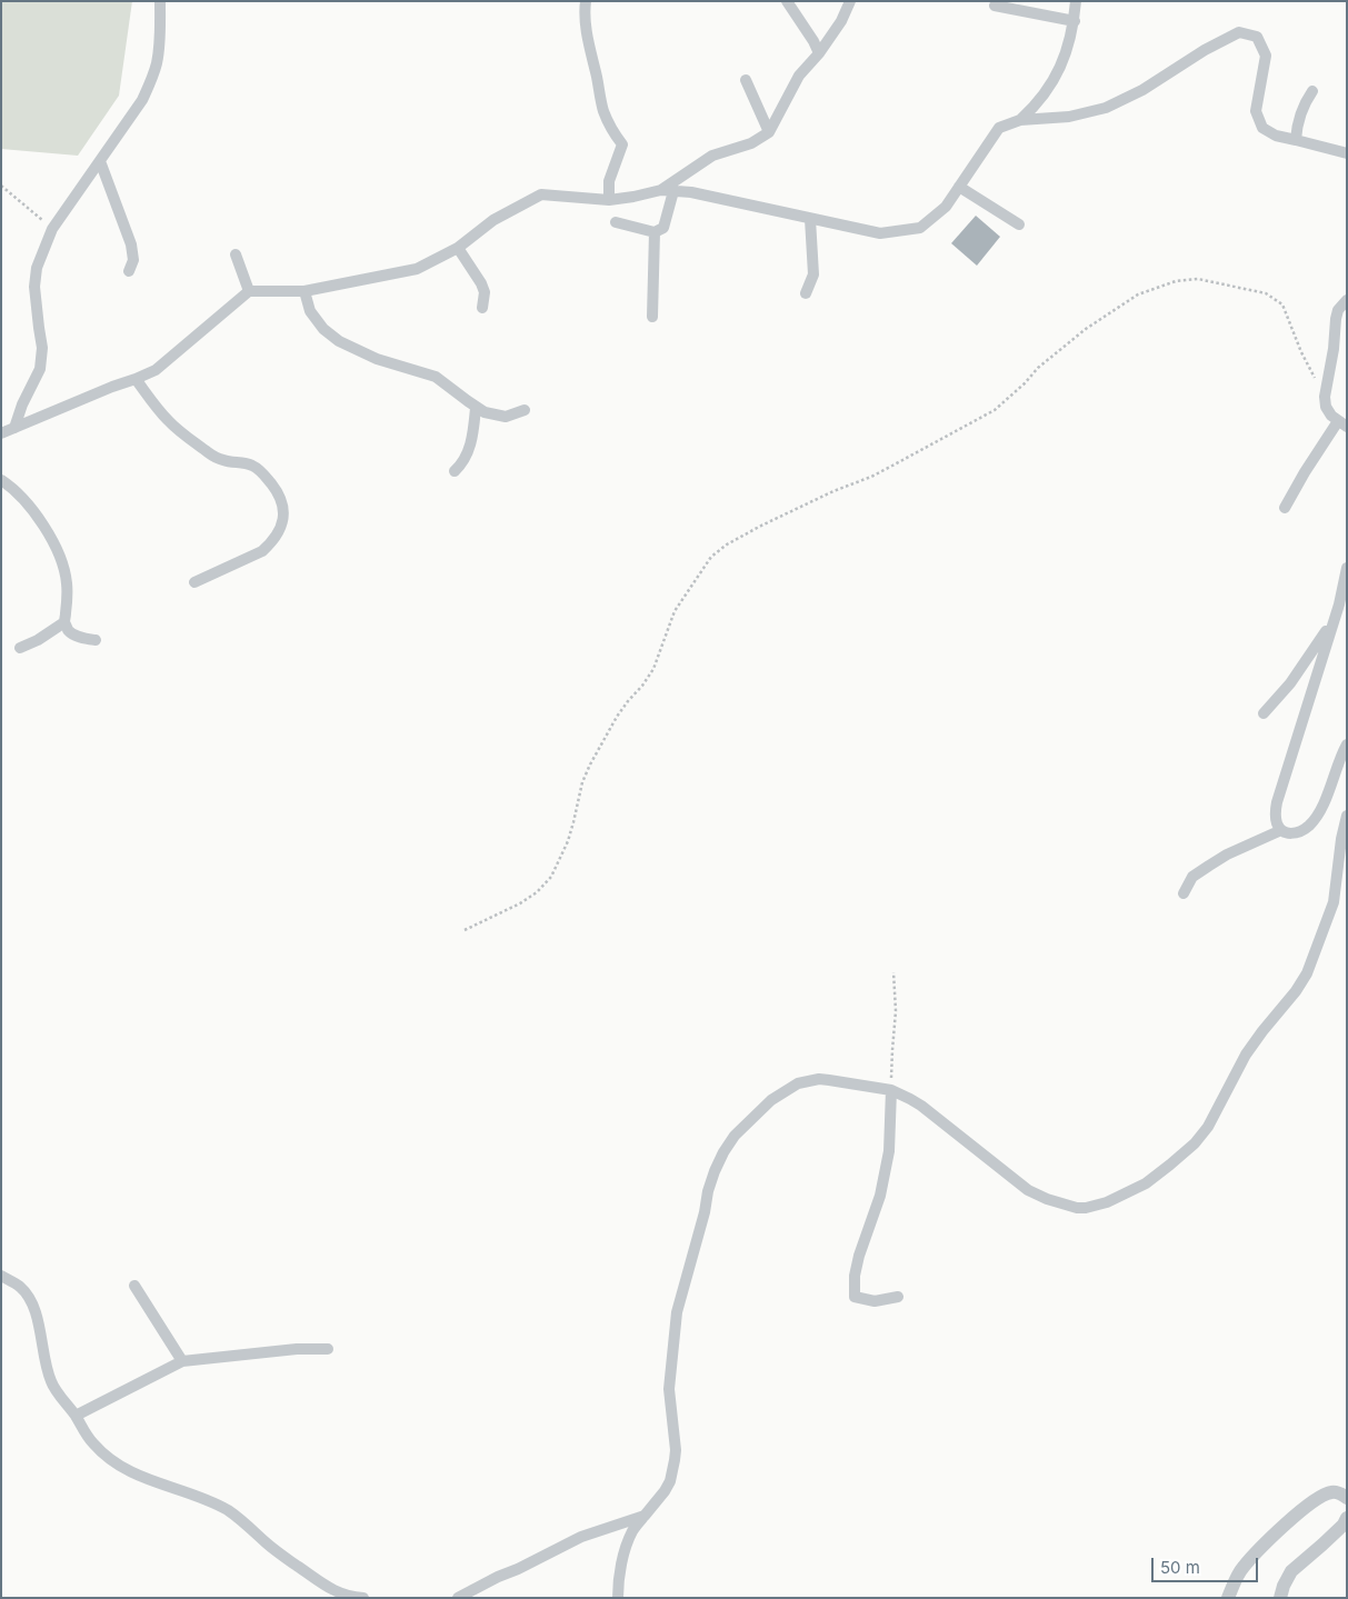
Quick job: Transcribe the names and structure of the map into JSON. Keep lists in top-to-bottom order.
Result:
{
  "scale_bar": "50 m"
}
